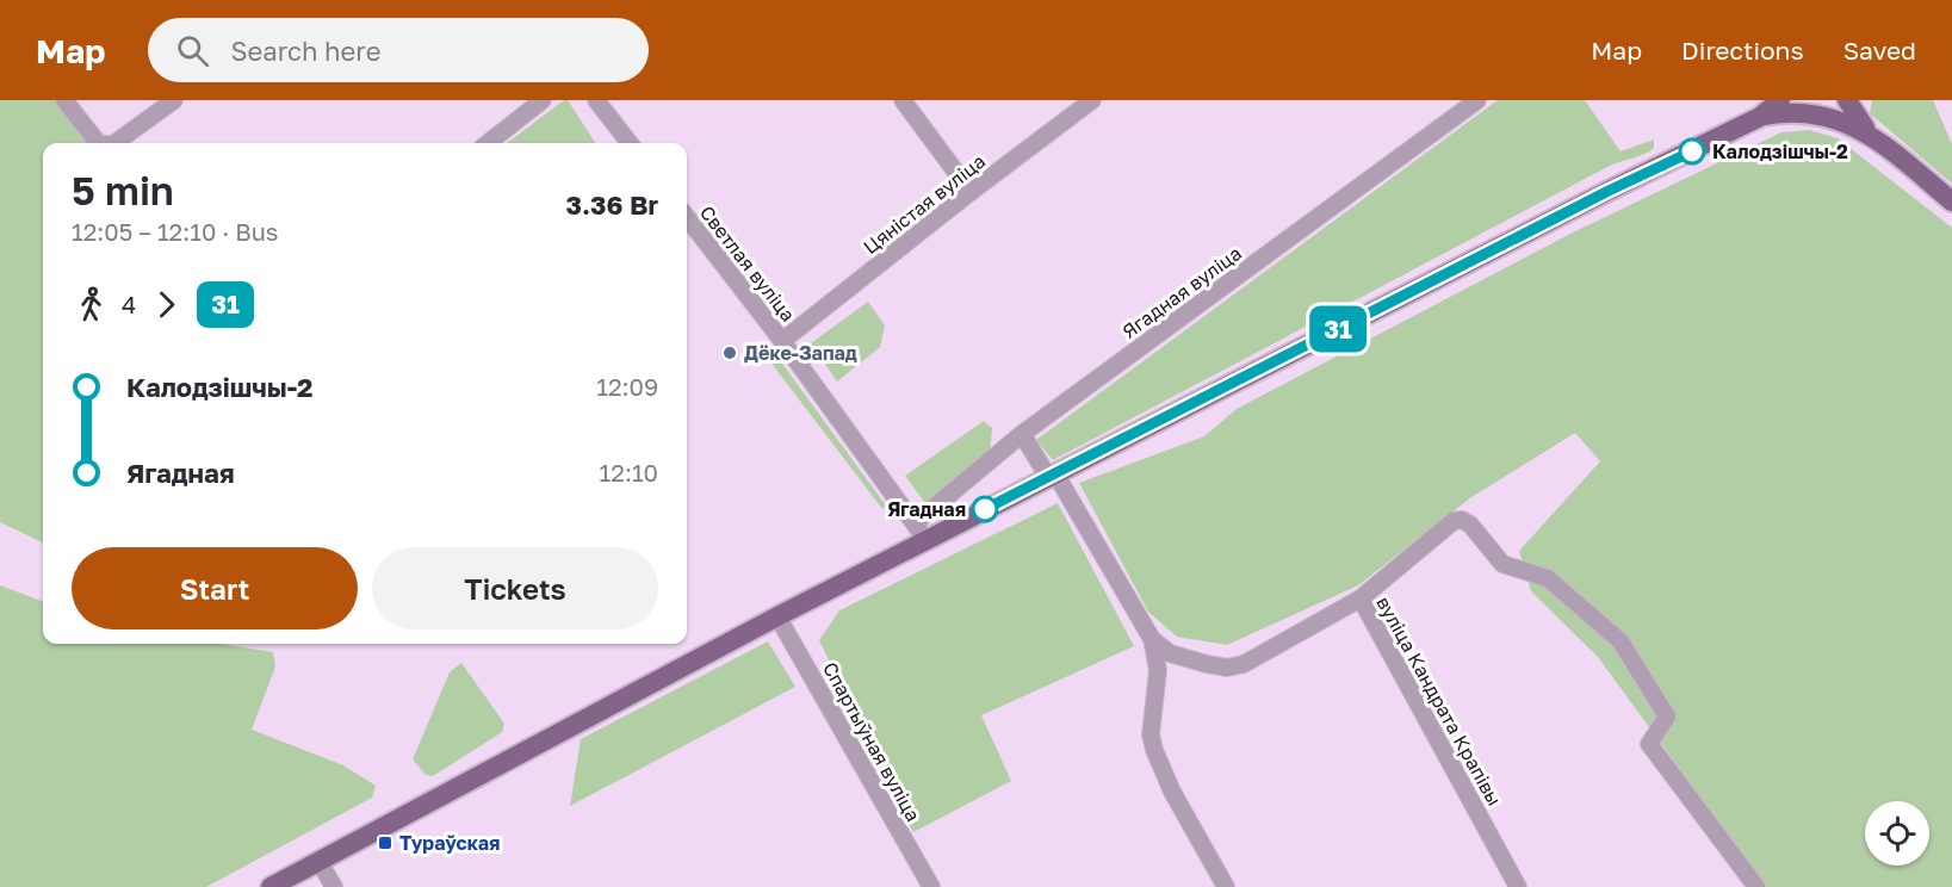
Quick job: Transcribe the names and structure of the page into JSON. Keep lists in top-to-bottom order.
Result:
{
  "streets": {
    "street": [
      "Цяністая вуліца",
      "Светлая вуліца",
      "Ягадная вуліца",
      "вуліца Кандрата Крапівы",
      "Спартыўная вуліца"
    ]
  },
  "crossings": [
    ["Цяністая вуліца", "Светлая вуліца"],
    ["Светлая вуліца", "Ягадная вуліца"]
  ],
  "places": {
    "other": ["Калодзішчы-2", "Дёке-Запад", "Ягадная"],
    "transit": ["Тураўская"]
  },
  "lines": ["bus line 31"],
  "page": {
    "header": "Map",
    "search": "Search here",
    "nav": ["Map", "Directions", "Saved"],
    "on_map": "31",
    "heading": ["5 min", "12:05 – 12:10 · Bus", "3.36 Br"],
    "legs": ["4", "31"],
    "list": [
      {
        "name": "Калодзішчы-2",
        "value": "12:09"
      },
      {
        "name": "Ягадная",
        "value": "12:10"
      }
    ],
    "buttons": ["Start", "Tickets"]
  }
}
